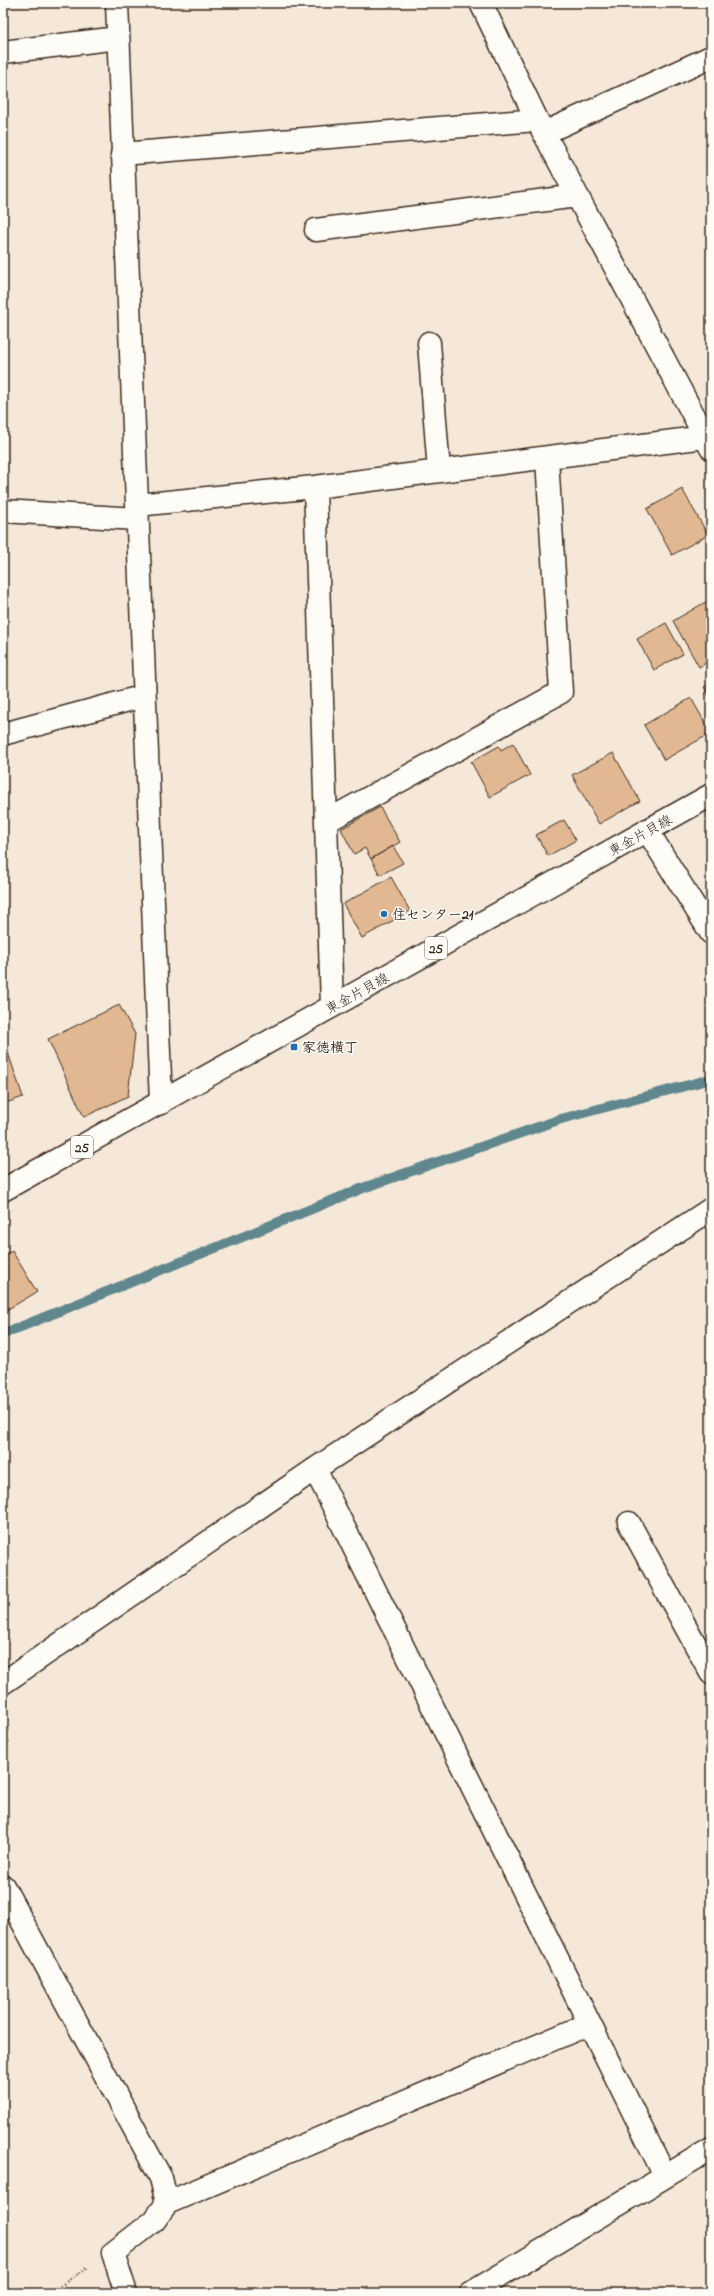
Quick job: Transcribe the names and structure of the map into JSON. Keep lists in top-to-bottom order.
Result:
{
  "streets": {
    "street": ["東金片貝線", "25"]
  },
  "places": {
    "other": ["住センター21"],
    "transit": ["家徳横丁"]
  }
}
